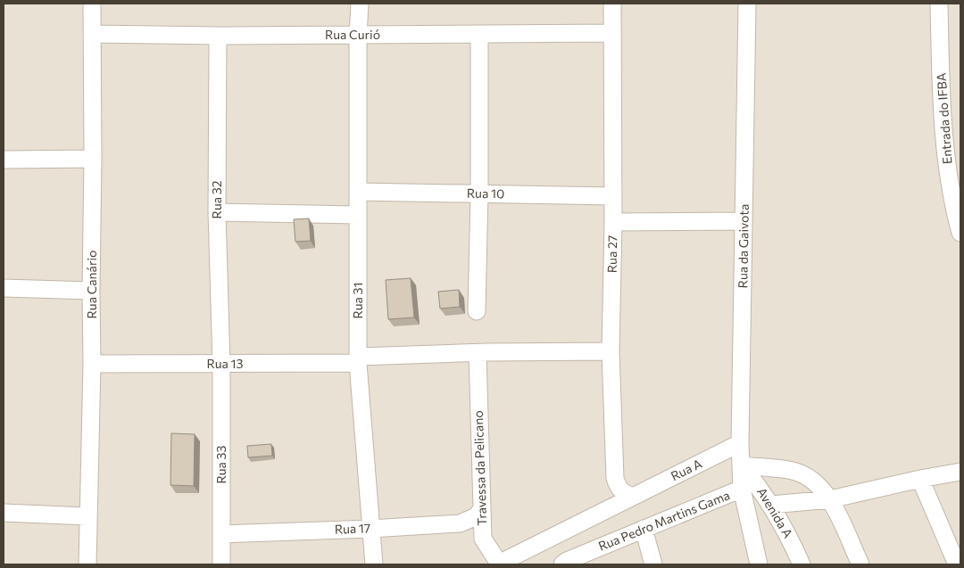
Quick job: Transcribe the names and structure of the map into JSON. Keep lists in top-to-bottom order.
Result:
{
  "streets": {
    "street": [
      "Rua Curió",
      "Entrada do IFBA",
      "Rua 10",
      "Rua 32",
      "Rua da Gaivota",
      "Rua 27",
      "Rua Canário",
      "Rua 31",
      "Rua 13",
      "Rua 33",
      "Travessa da Pelicano",
      "Rua A",
      "Avenida A",
      "Rua Pedro Martins Gama",
      "Rua 17"
    ]
  },
  "crossings": [
    ["Rua Curió", "Rua 32"],
    ["Rua Curió", "Rua 27"],
    ["Rua Curió", "Rua Canário"],
    ["Rua Curió", "Rua 31"],
    ["Rua 10", "Rua 27"],
    ["Rua 10", "Rua 31"],
    ["Rua 32", "Rua 13"],
    ["Rua 32", "Rua 33"],
    ["Rua da Gaivota", "Rua A"],
    ["Rua da Gaivota", "Avenida A"],
    ["Rua da Gaivota", "Rua Pedro Martins Gama"],
    ["Rua 27", "Rua 13"],
    ["Rua 27", "Travessa da Pelicano"],
    ["Rua 27", "Rua A"],
    ["Rua Canário", "Rua 13"],
    ["Rua 31", "Rua 13"],
    ["Rua 31", "Rua 17"],
    ["Rua 13", "Rua 33"],
    ["Rua 13", "Travessa da Pelicano"],
    ["Rua 33", "Rua 17"],
    ["Travessa da Pelicano", "Rua A"],
    ["Travessa da Pelicano", "Rua 17"]
  ]
}
